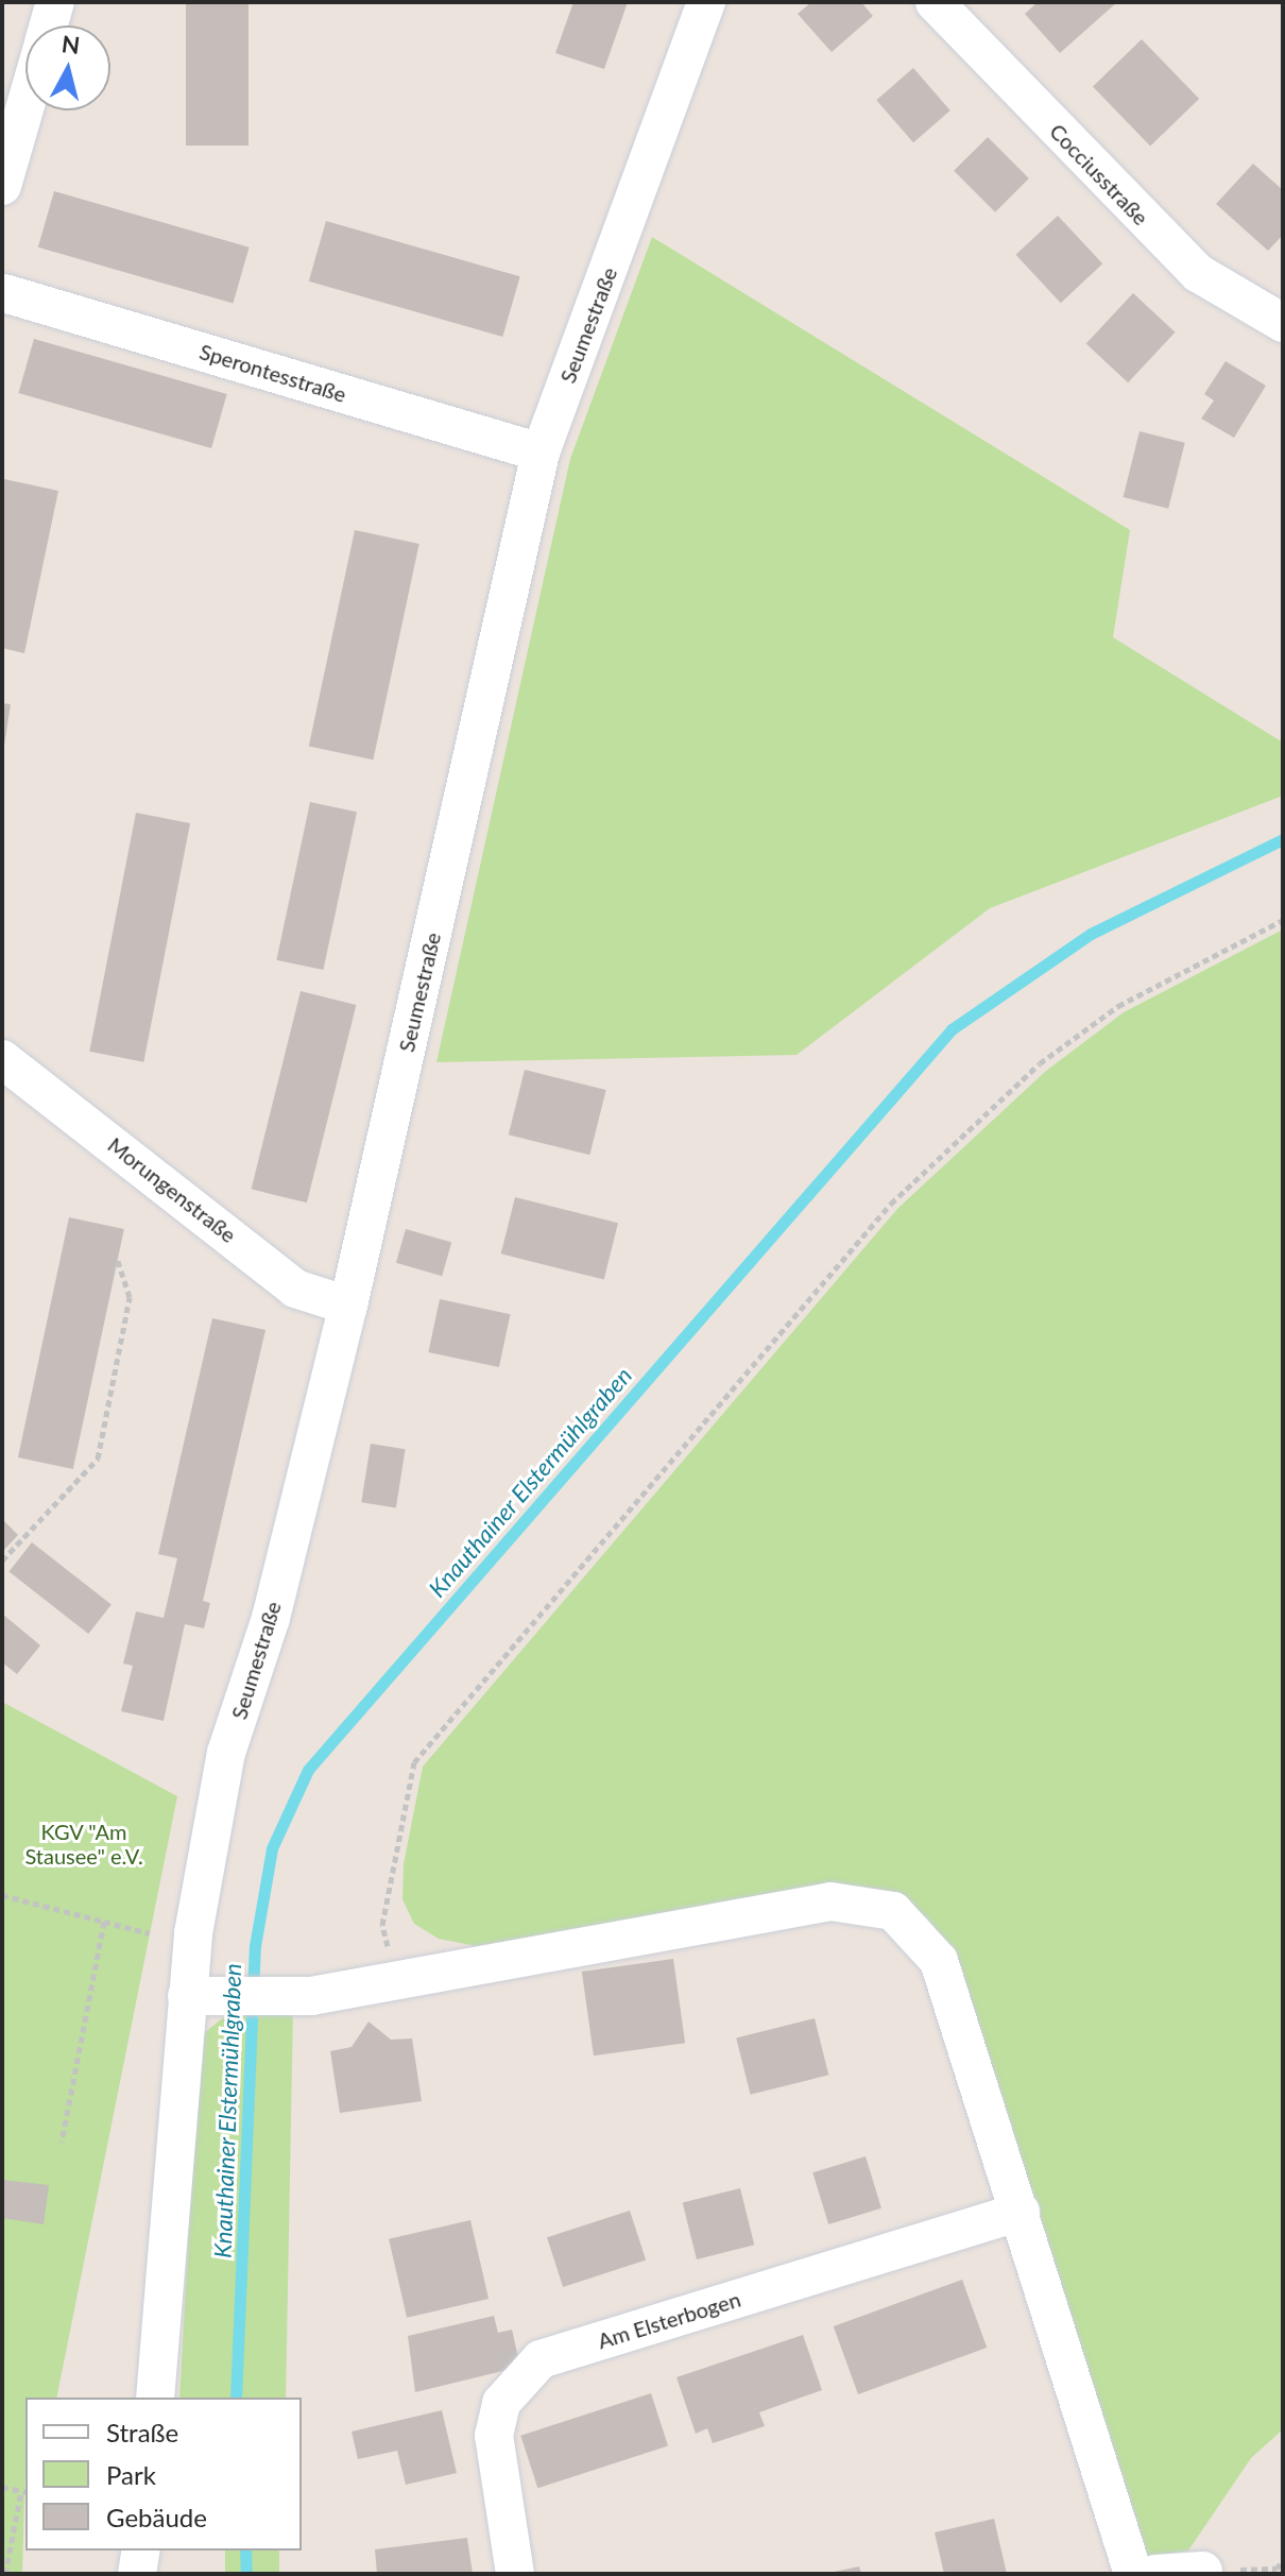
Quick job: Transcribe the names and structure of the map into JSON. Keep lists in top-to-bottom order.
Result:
{
  "streets": {
    "street": [
      "Cocciusstraße",
      "Seumestraße",
      "Sperontesstraße",
      "Morungenstraße",
      "Am Elsterbogen"
    ]
  },
  "crossings": [
    ["Seumestraße", "Sperontesstraße"],
    ["Seumestraße", "Morungenstraße"]
  ],
  "water": ["Knauthainer Elstermühlgraben"],
  "parks": ["KGV \"Am Stausee\" e.V."],
  "legend": ["Straße", "Park", "Gebäude"],
  "north": "top"
}
